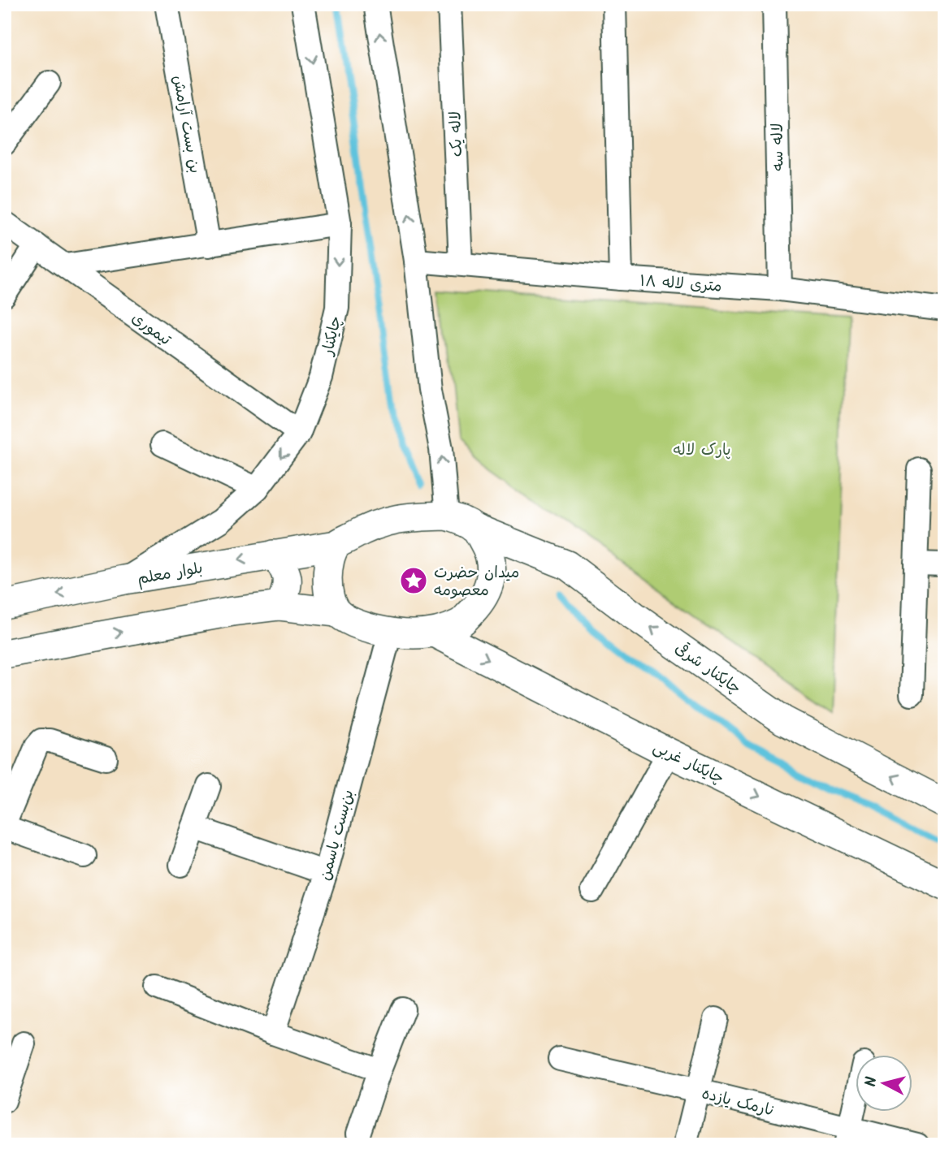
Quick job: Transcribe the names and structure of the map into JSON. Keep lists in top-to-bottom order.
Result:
{
  "streets": {
    "main road": ["بلوار معلم", "چایکنار شرقی", "چایکنار غربی"],
    "street": [
      "بن بست آرامش",
      "لاله یک",
      "لاله سه",
      "۱۸ متری لاله",
      "تیموری",
      "چایکنار",
      "بن‌بست یاسمن",
      "نارمک یازده"
    ]
  },
  "crossings": [
    ["لاله یک", "۱۸ متری لاله"],
    ["لاله سه", "۱۸ متری لاله"],
    ["تیموری", "چایکنار"],
    ["چایکنار", "بلوار معلم"],
    ["بلوار معلم", "چایکنار شرقی"],
    ["بلوار معلم", "چایکنار غربی"],
    ["بلوار معلم", "بن‌بست یاسمن"],
    ["چایکنار شرقی", "چایکنار غربی"],
    ["چایکنار شرقی", "بن‌بست یاسمن"],
    ["چایکنار غربی", "بن‌بست یاسمن"]
  ],
  "one_way": ["چایکنار شرقی", "چایکنار غربی"],
  "parks": ["پارک لاله"],
  "places": {
    "place": ["میدان حضرت معصومه"]
  },
  "north": "left"
}
